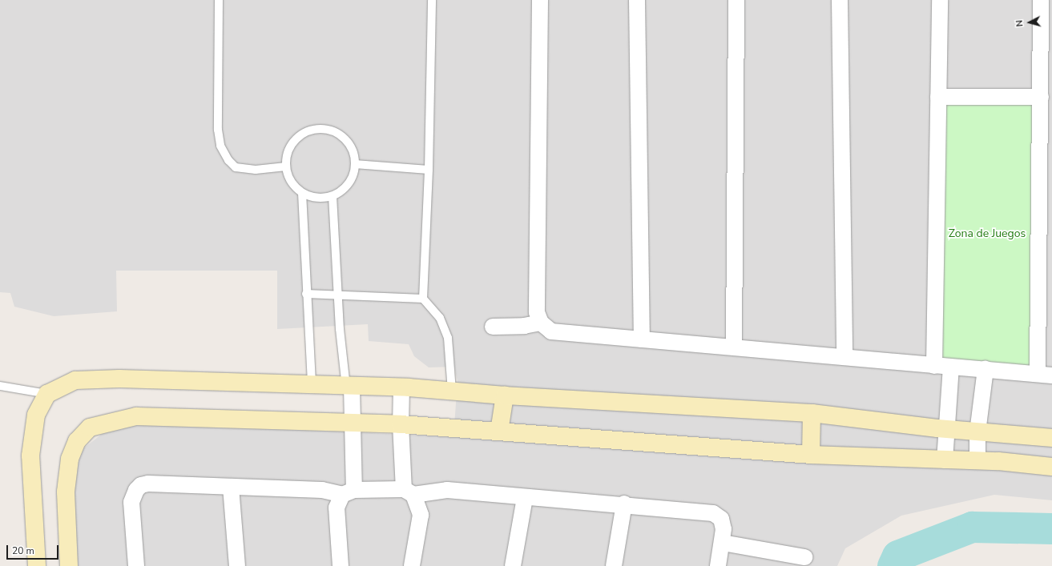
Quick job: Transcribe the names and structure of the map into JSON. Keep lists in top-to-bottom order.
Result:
{
  "parks": ["Zona de Juegos"],
  "scale_bar": "20 m",
  "north": "left"
}
